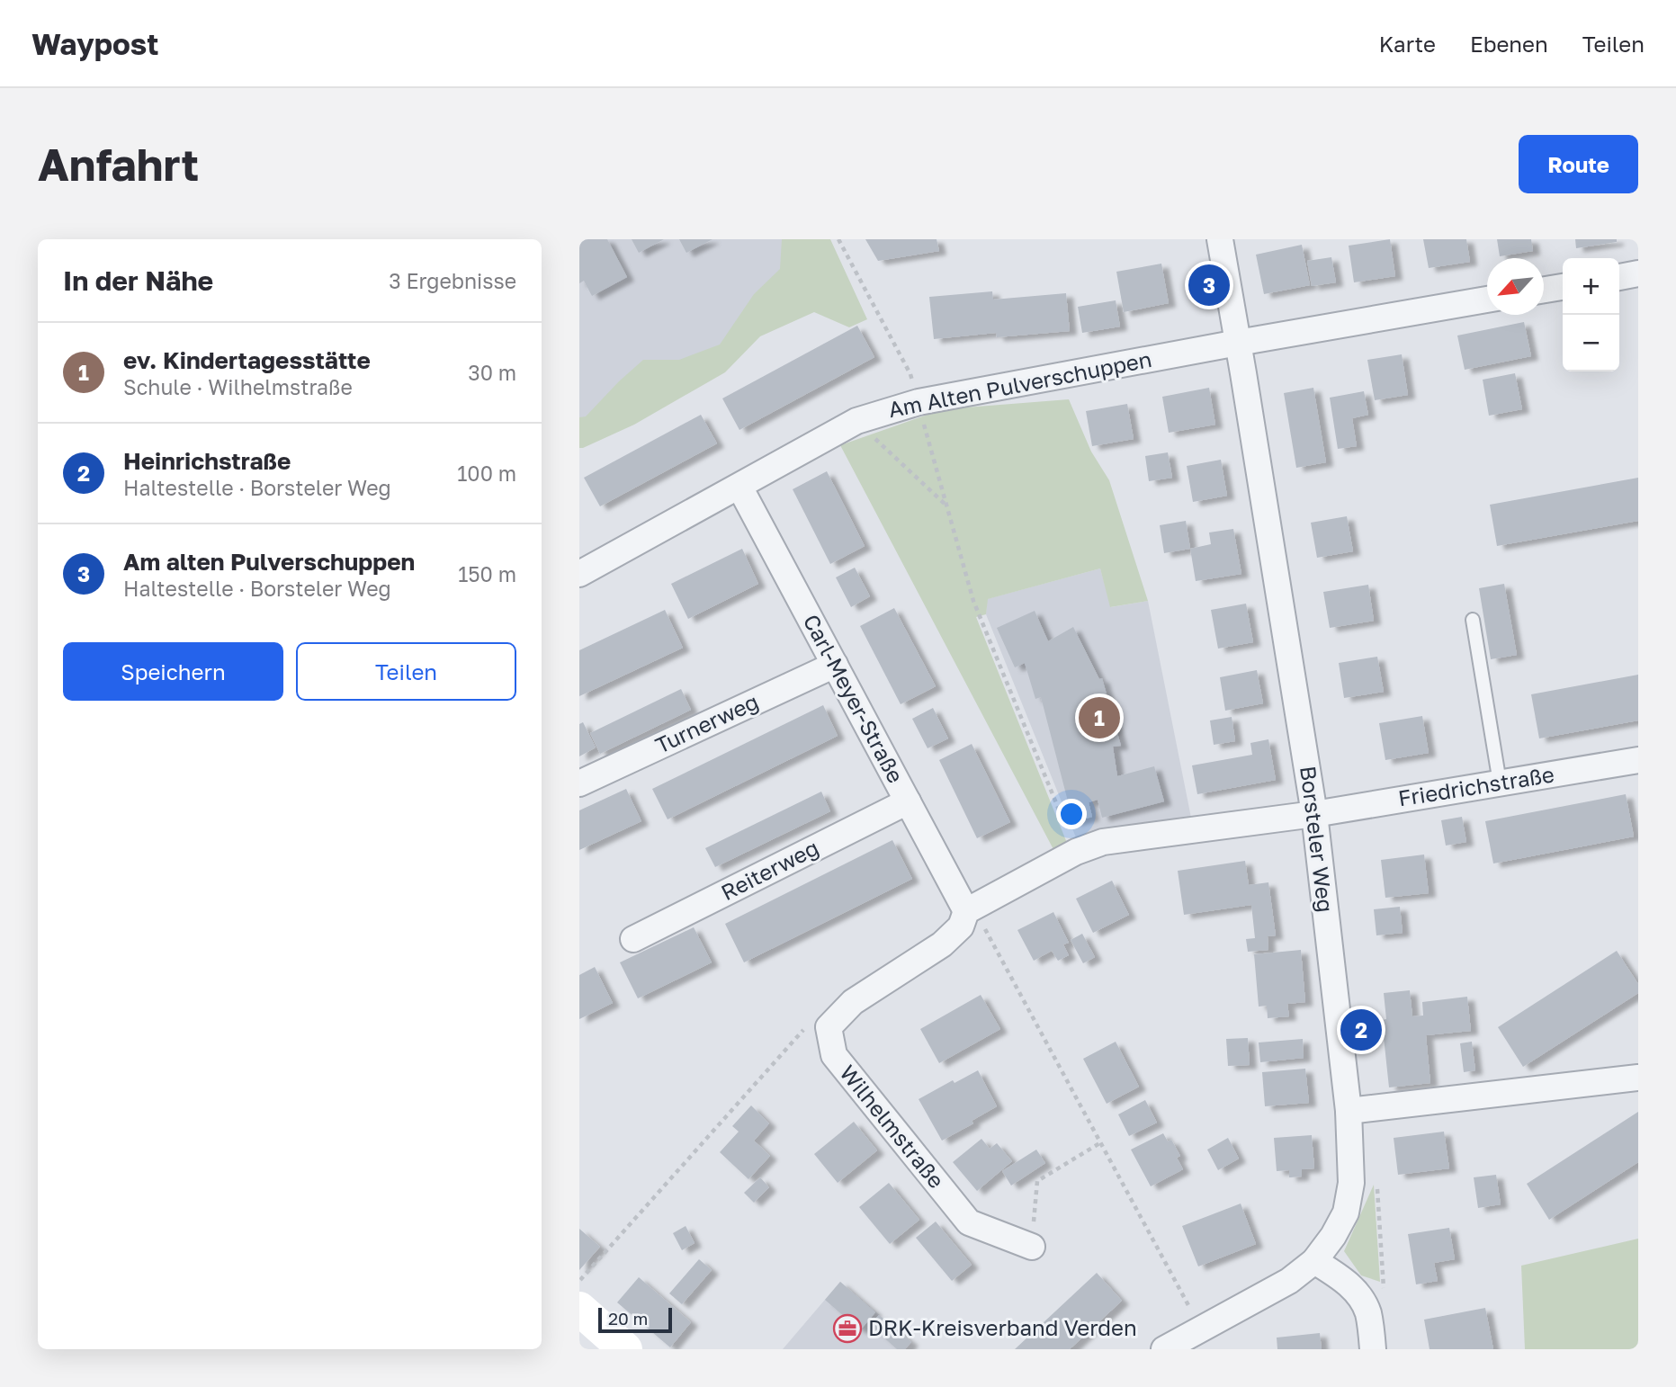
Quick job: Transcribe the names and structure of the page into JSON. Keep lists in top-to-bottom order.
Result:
{
  "streets": {
    "street": [
      "Am Alten Pulverschuppen",
      "Carl-Meyer-Straße",
      "Turnerweg",
      "Friedrichstraße",
      "Borsteler Weg",
      "Reiterweg",
      "Wilhelmstraße"
    ]
  },
  "crossings": [
    ["Am Alten Pulverschuppen", "Carl-Meyer-Straße"],
    ["Am Alten Pulverschuppen", "Borsteler Weg"],
    ["Carl-Meyer-Straße", "Turnerweg"],
    ["Carl-Meyer-Straße", "Reiterweg"],
    ["Friedrichstraße", "Borsteler Weg"]
  ],
  "places": {
    "office": ["DRK-Kreisverband Verden"]
  },
  "scale_bar": "20 m",
  "north": "bottom left",
  "page": {
    "header": "Waypost",
    "nav": ["Karte", "Ebenen", "Teilen"],
    "buttons": [
      "Route",
      ["Speichern", "Teilen"]
    ],
    "title": "Anfahrt",
    "heading": ["In der Nähe", "3 Ergebnisse"],
    "map_buttons": ["+", "−"],
    "pins": ["3", "1", "2"],
    "list": [
      {
        "mark": "1",
        "name": "ev. Kindertagesstätte",
        "note": "Schule · Wilhelmstraße",
        "value": "30 m"
      },
      {
        "mark": "2",
        "name": "Heinrichstraße",
        "note": "Haltestelle · Borsteler Weg",
        "value": "100 m"
      },
      {
        "mark": "3",
        "name": "Am alten Pulverschuppen",
        "note": "Haltestelle · Borsteler Weg",
        "value": "150 m"
      }
    ],
    "scale": "20 m"
  }
}
